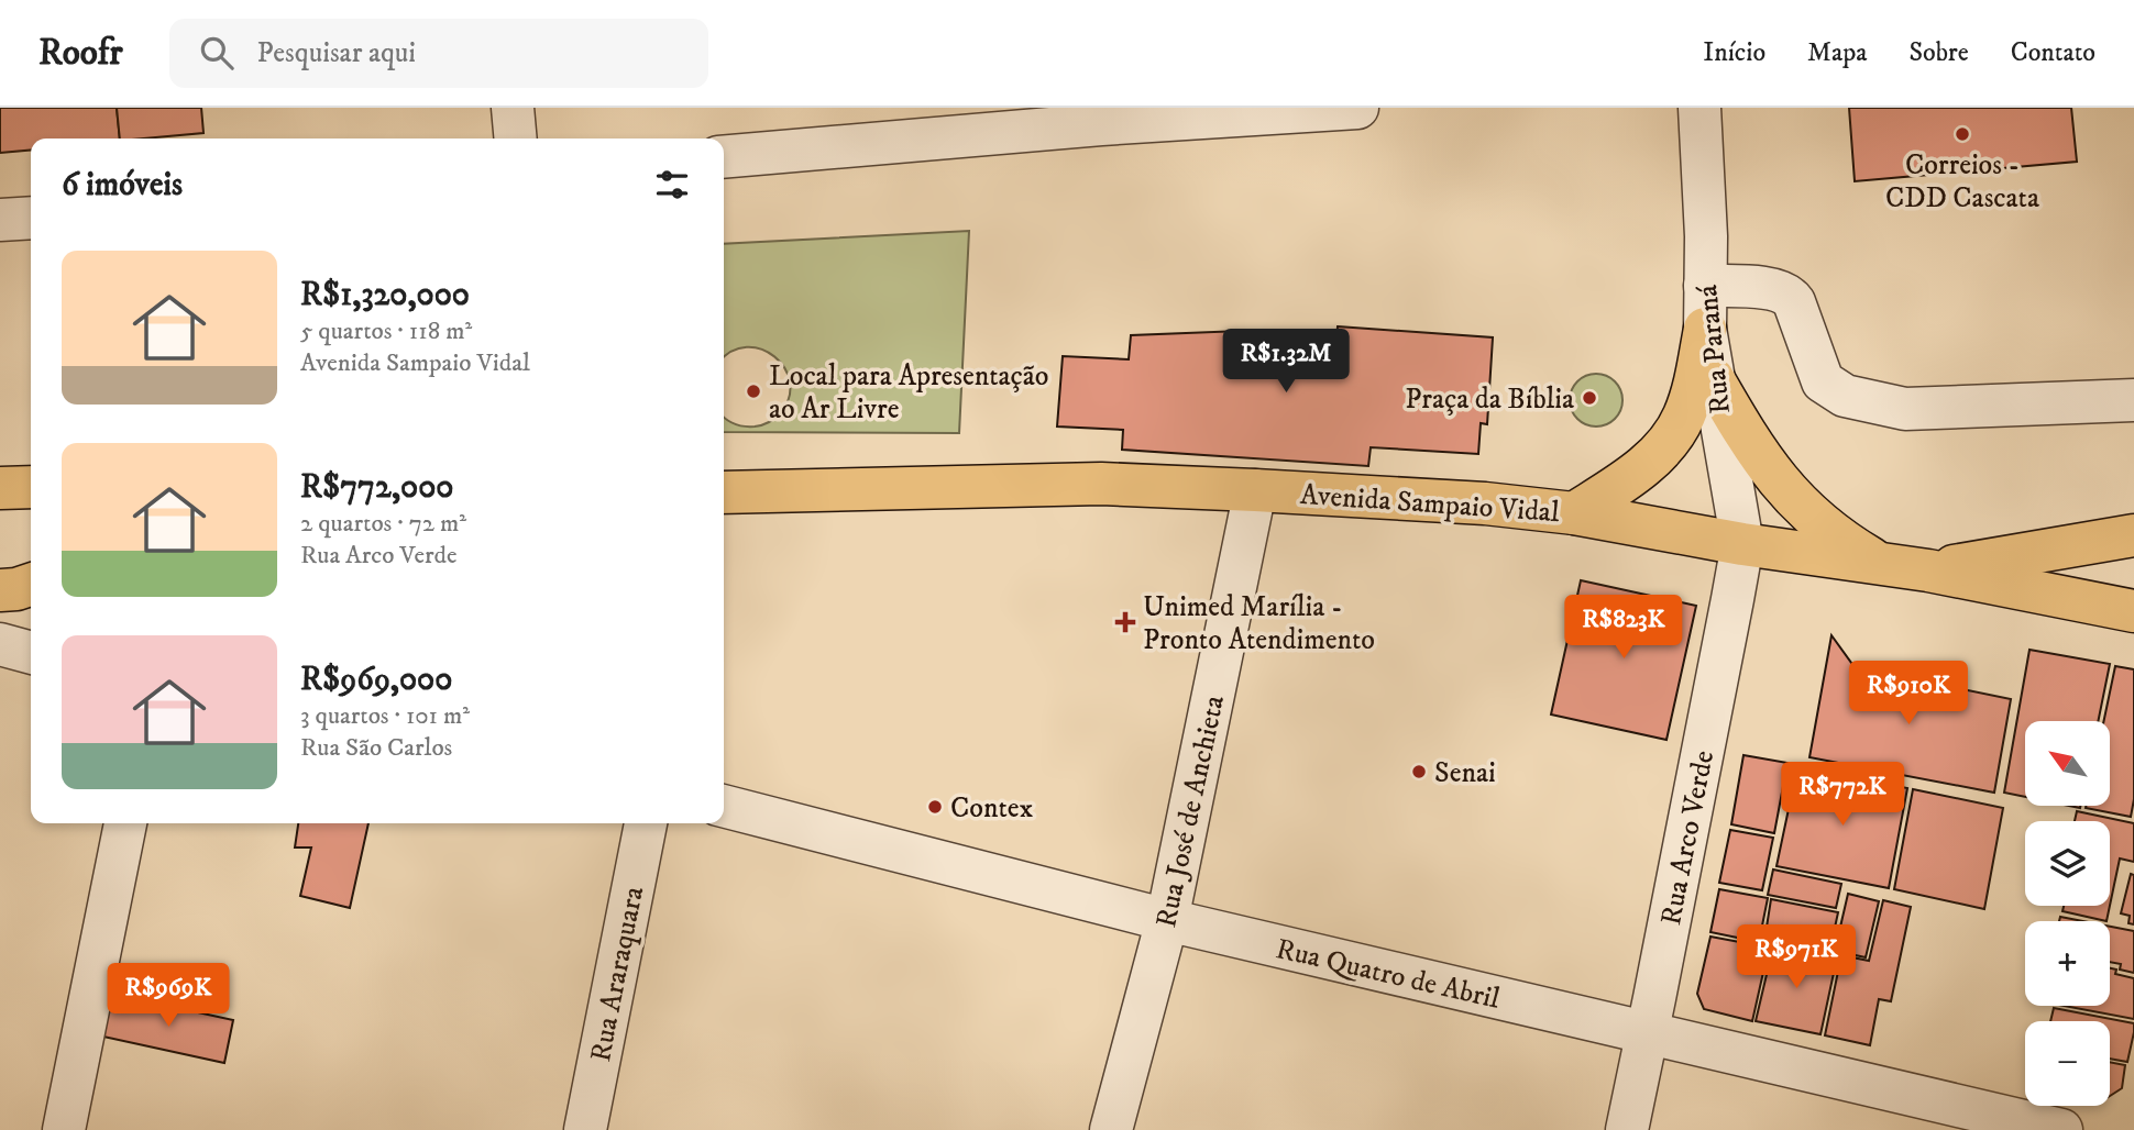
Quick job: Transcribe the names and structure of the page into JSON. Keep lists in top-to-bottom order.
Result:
{
  "streets": {
    "main road": ["Avenida Sampaio Vidal"],
    "street": [
      "Rua Paraná",
      "Rua José de Anchieta",
      "Rua Arco Verde",
      "Rua Quatro de Abril",
      "Rua Araraquara"
    ]
  },
  "crossings": [
    ["Rua Paraná", "Avenida Sampaio Vidal"],
    ["Rua Paraná", "Rua Arco Verde"],
    ["Avenida Sampaio Vidal", "Rua José de Anchieta"],
    ["Avenida Sampaio Vidal", "Rua Arco Verde"],
    ["Rua José de Anchieta", "Rua Quatro de Abril"],
    ["Rua Arco Verde", "Rua Quatro de Abril"]
  ],
  "places": {
    "other": [
      "Correios - CDD Cascata",
      "Local para Apresentação ao Ar Livre",
      "Praça da Bíblia",
      "Senai",
      "Contex"
    ],
    "health": ["Unimed Marília - Pronto Atendimento"]
  },
  "north": "top left",
  "page": {
    "header": "Roofr",
    "search": "Pesquisar aqui",
    "nav": [
      "Início",
      "Mapa",
      "Sobre",
      "Contato"
    ],
    "heading": "6 imóveis",
    "list": [
      {
        "name": "R$1,320,000",
        "note": "5 quartos · 118 m² · Avenida Sampaio Vidal"
      },
      {
        "name": "R$772,000",
        "note": "2 quartos · 72 m² · Rua Arco Verde"
      },
      {
        "name": "R$969,000",
        "note": "3 quartos · 101 m² · Rua São Carlos"
      }
    ],
    "price": [
      "R$1.32M",
      "R$823K",
      "R$910K",
      "R$772K",
      "R$971K",
      "R$969K"
    ],
    "map_buttons": ["+", "−"]
  }
}
